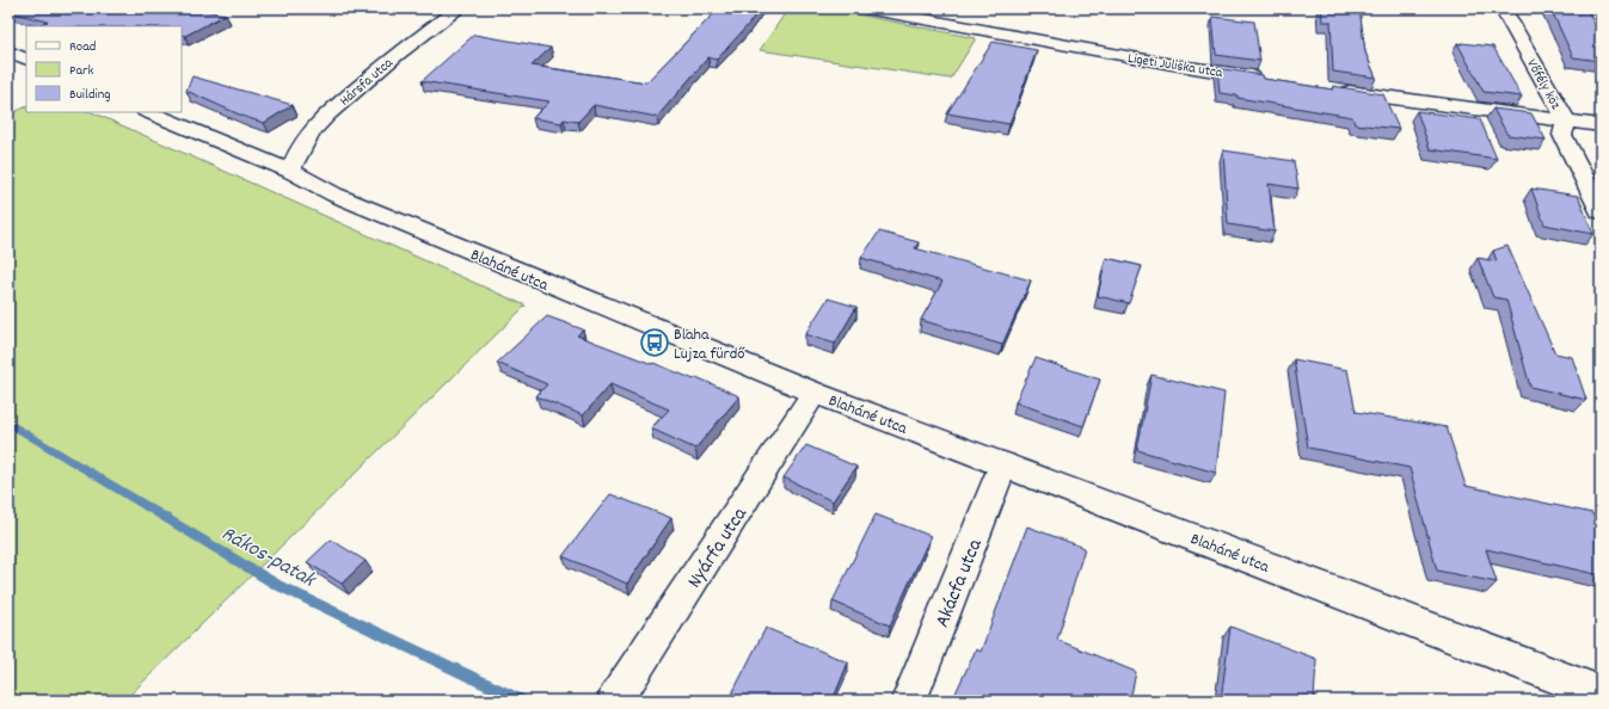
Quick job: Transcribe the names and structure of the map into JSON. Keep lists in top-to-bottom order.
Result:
{
  "streets": {
    "street": [
      "Ligeti Juliska utca",
      "Hársfa utca",
      "Vőfély köz",
      "Blaháné utca",
      "Nyárfa utca",
      "Akácfa utca"
    ]
  },
  "crossings": [
    ["Hársfa utca", "Blaháné utca"],
    ["Blaháné utca", "Nyárfa utca"],
    ["Blaháné utca", "Akácfa utca"]
  ],
  "water": ["Rákos-patak"],
  "places": {
    "bus stop": ["Blaha Lujza fürdő"]
  },
  "legend": ["Road", "Park", "Building"]
}
